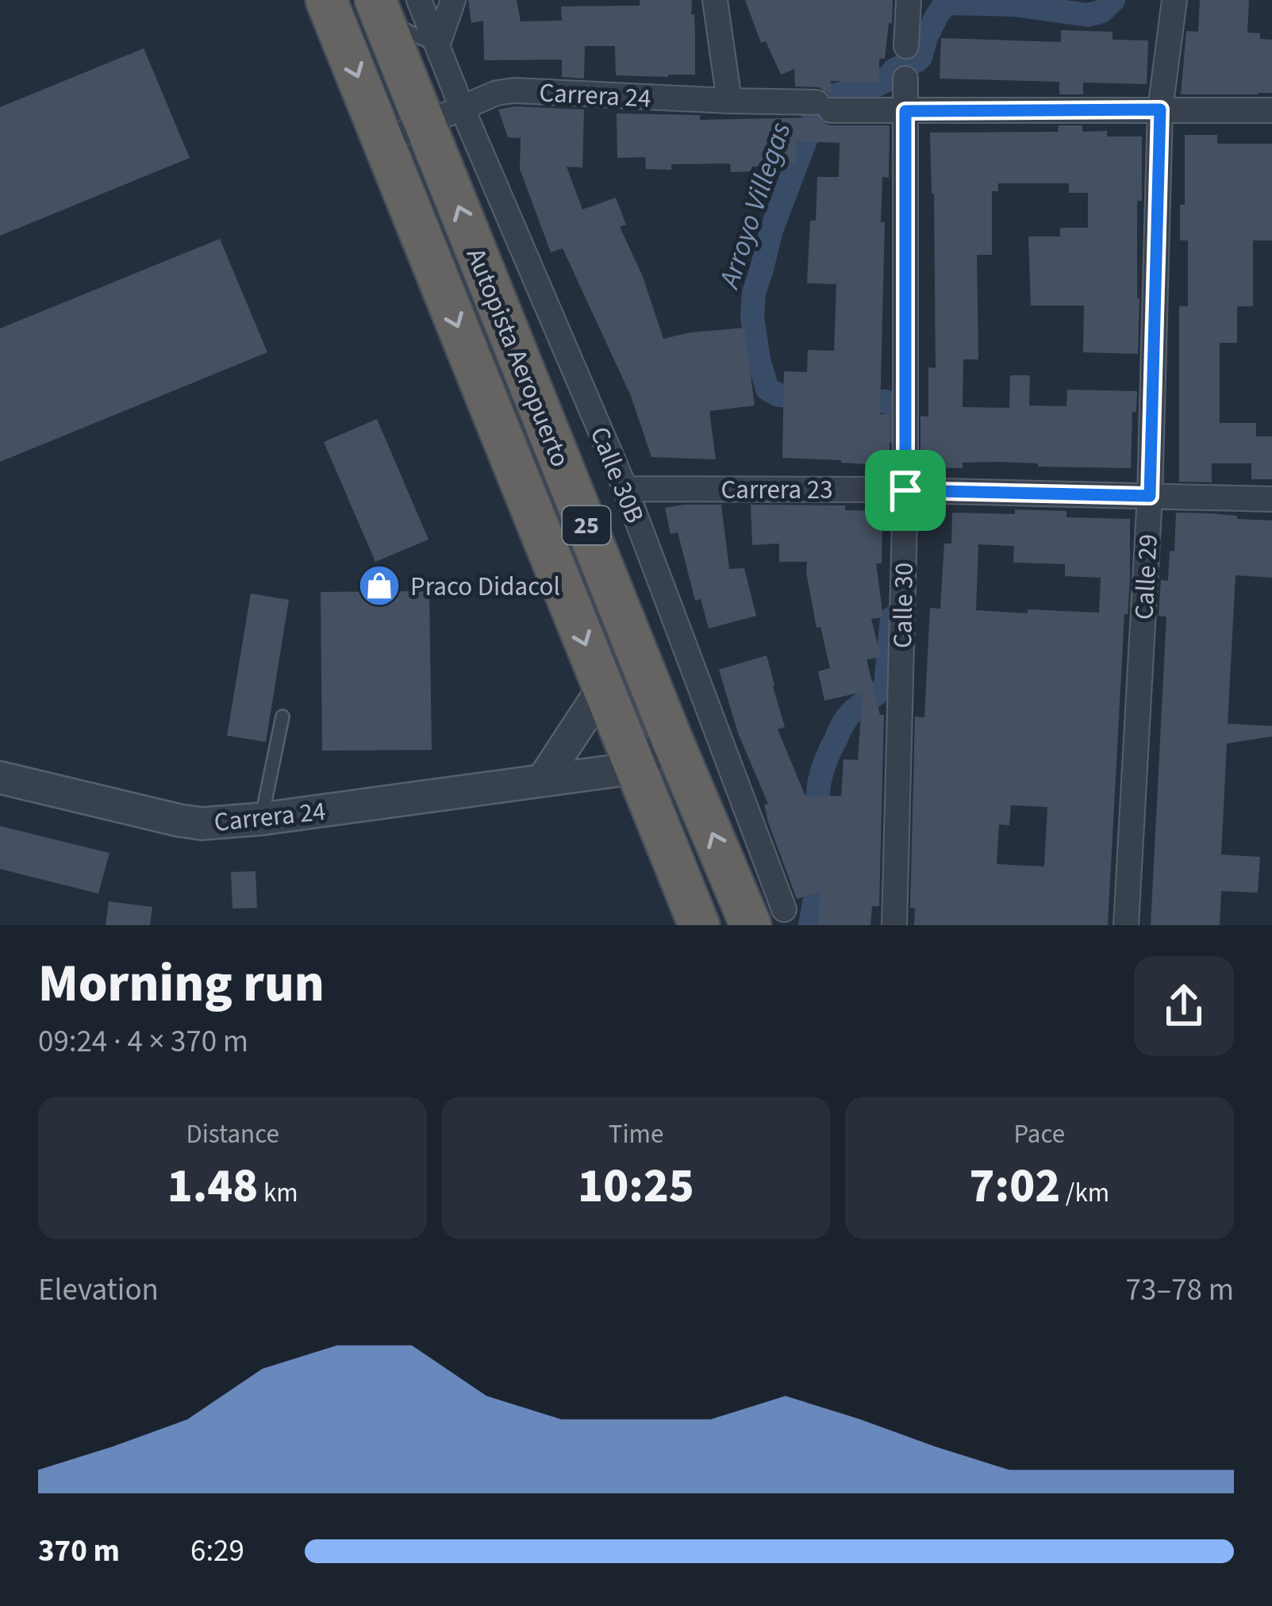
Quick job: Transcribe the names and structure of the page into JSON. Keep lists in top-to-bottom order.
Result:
{
  "streets": {
    "highway": ["Autopista Aeropuerto", "25"],
    "street": [
      "Carrera 24",
      "Calle 30B",
      "Carrera 23",
      "Calle 29",
      "Calle 30"
    ]
  },
  "crossings": [
    ["Carrera 24", "Autopista Aeropuerto"],
    ["Carrera 24", "Calle 30B"],
    ["Carrera 24", "Calle 29"],
    ["Carrera 24", "Calle 30"],
    ["Autopista Aeropuerto", "Calle 30B"],
    ["Calle 30B", "Carrera 23"],
    ["Carrera 23", "Calle 29"],
    ["Carrera 23", "Calle 30"]
  ],
  "water": ["Arroyo Villegas"],
  "places": {
    "shop": ["Praco Didacol"]
  },
  "page": {
    "heading": ["Morning run", "09:24 · 4 × 370 m"],
    "stats": [
      ["Distance", "1.48 km"],
      ["Time", "10:25"],
      ["Pace", "7:02 /km"]
    ],
    "chart": ["Elevation", "73–78 m"],
    "list": [
      {
        "name": "370 m",
        "note": "6:29"
      }
    ]
  }
}
